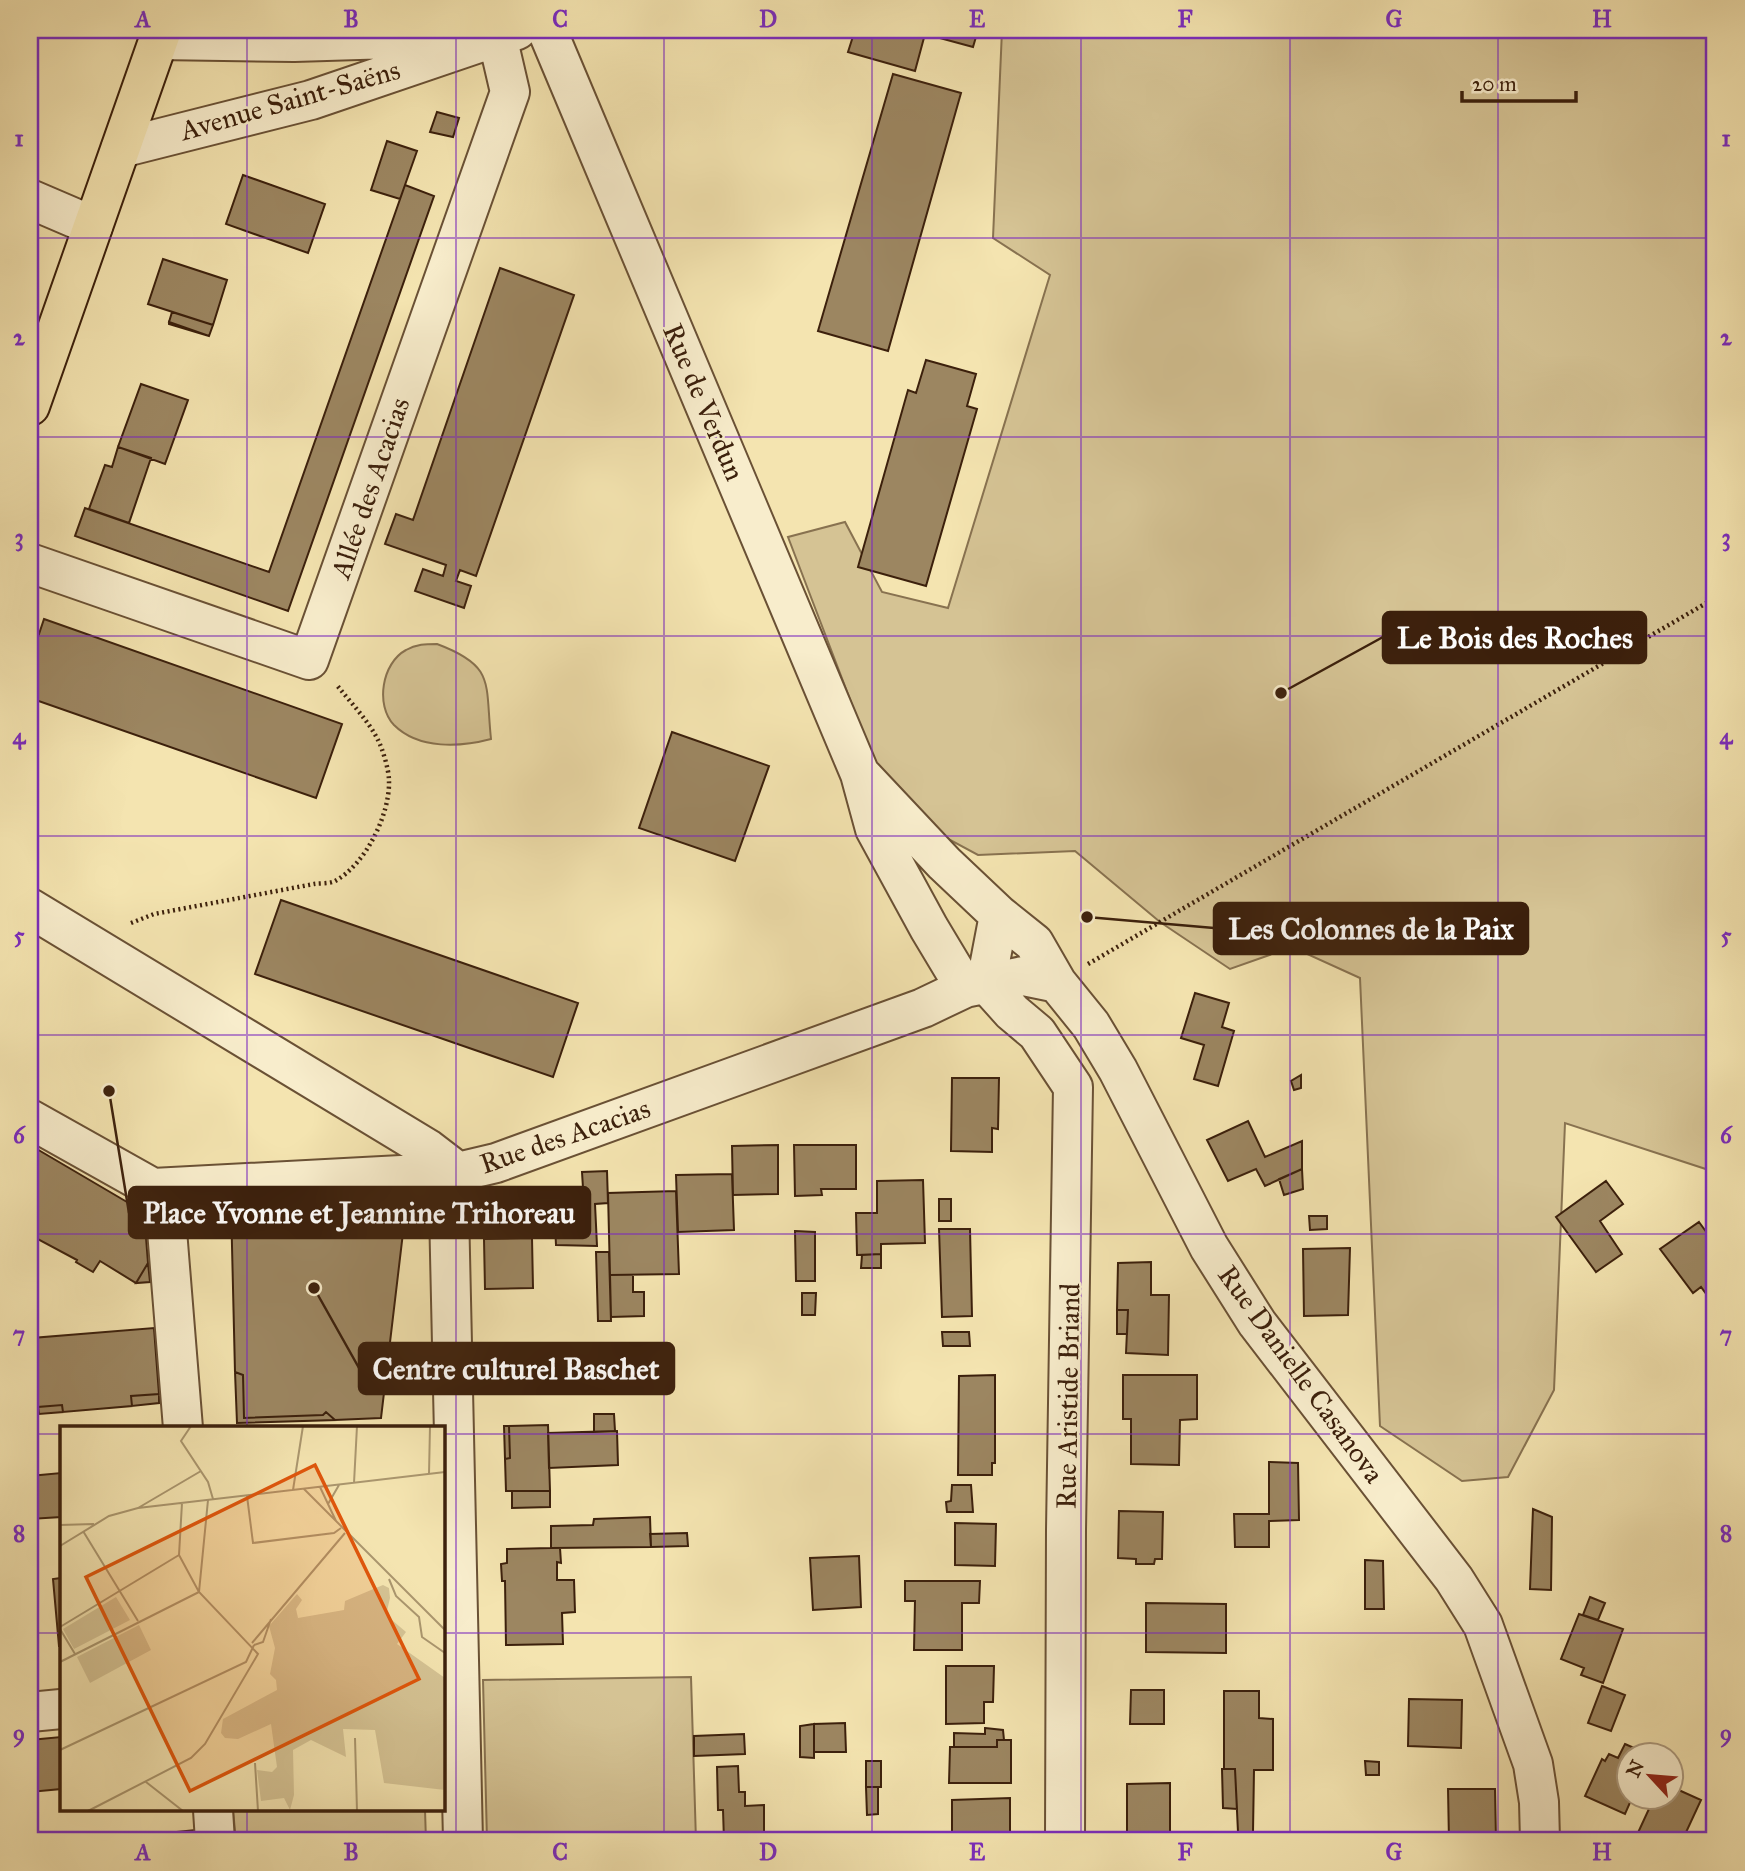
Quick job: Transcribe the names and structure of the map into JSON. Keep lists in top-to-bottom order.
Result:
{
  "streets": {
    "street": [
      "Avenue Saint-Saëns",
      "Rue de Verdun",
      "Allée des Acacias",
      "Rue des Acacias",
      "Rue Danielle Casanova",
      "Rue Aristide Briand"
    ]
  },
  "crossings": [
    ["Avenue Saint-Saëns", "Allée des Acacias"],
    ["Rue de Verdun", "Rue des Acacias"],
    ["Rue de Verdun", "Rue Danielle Casanova"]
  ],
  "places": [
    "Le Bois des Roches",
    "Les Colonnes de la Paix",
    "Place Yvonne et Jeannine Trihoreau",
    "Centre culturel Baschet"
  ],
  "scale_bar": "20 m",
  "north": "top left",
  "grid": {
    "columns": [
      "A",
      "B",
      "C",
      "D",
      "E",
      "F",
      "G",
      "H"
    ],
    "rows": [
      "1",
      "2",
      "3",
      "4",
      "5",
      "6",
      "7",
      "8",
      "9"
    ]
  }
}
